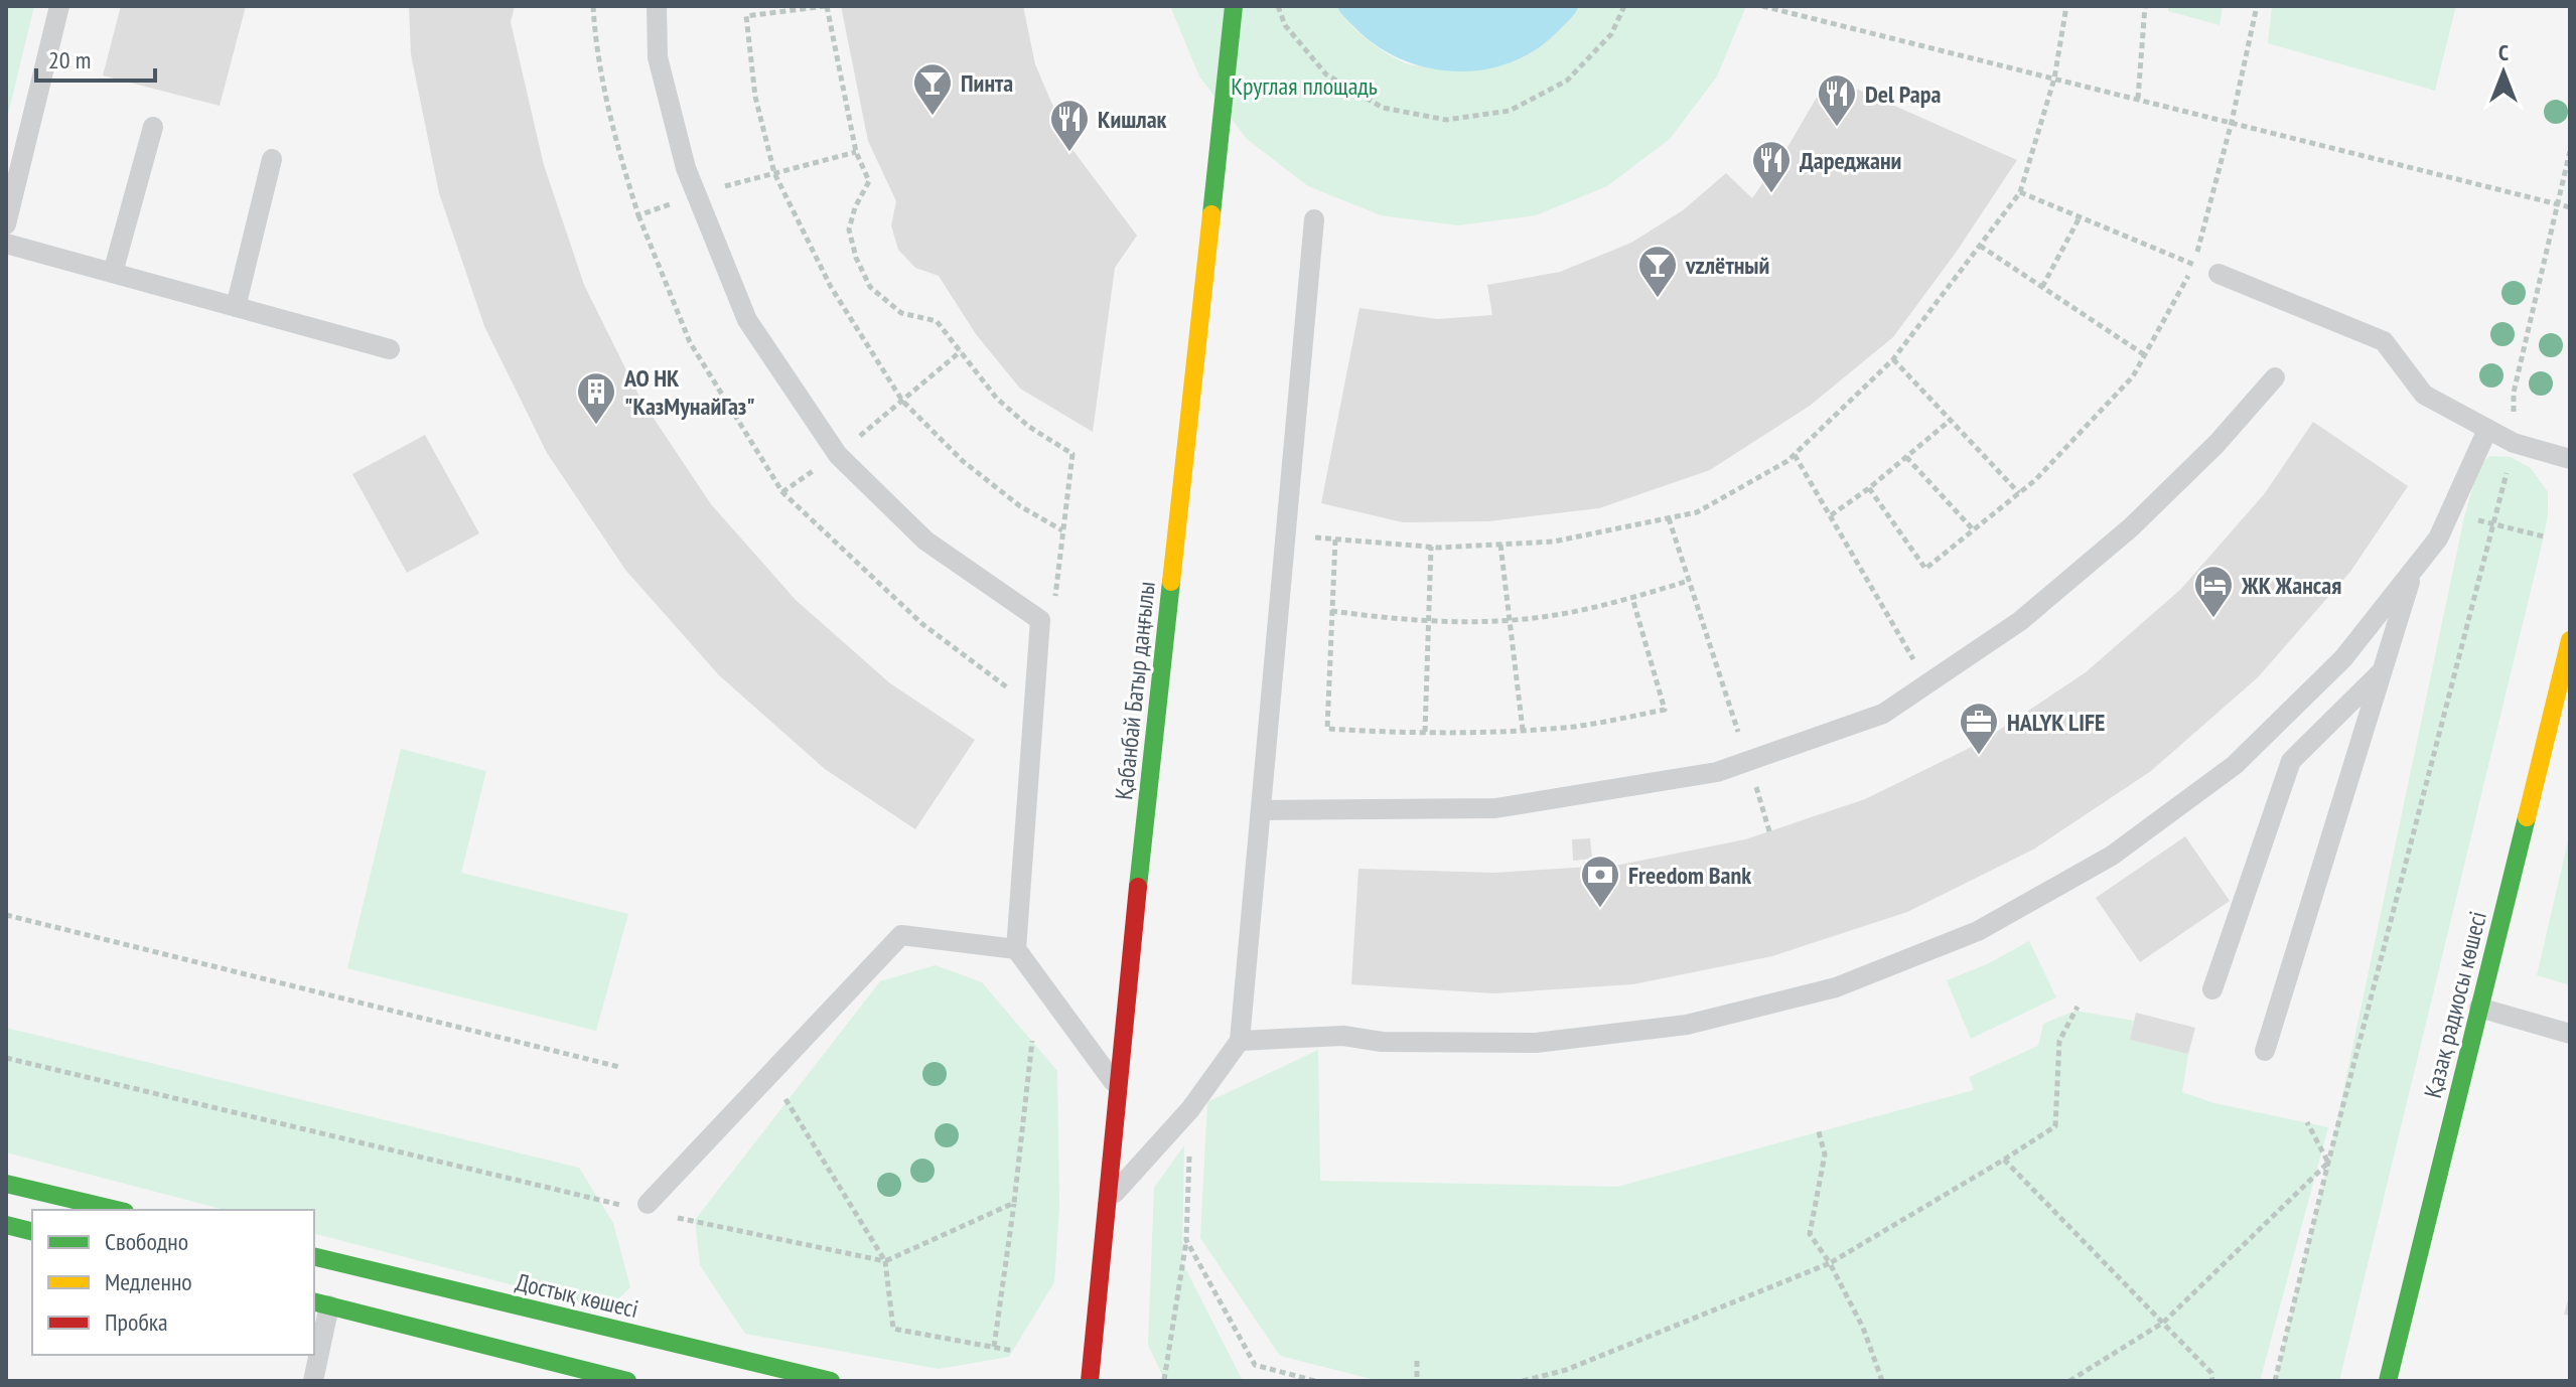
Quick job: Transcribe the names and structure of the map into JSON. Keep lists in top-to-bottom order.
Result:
{
  "streets": {
    "street": ["Қабанбай Батыр даңғылы", "Қазақ радиосы көшесі", "Достық көшесі"]
  },
  "parks": ["Круглая площадь"],
  "places": {
    "bar": ["Пинта", "vzлётный"],
    "restaurant": ["Del Papa", "Кишлак", "Дареджани"],
    "building": ["АО НК \"КазМунайГаз\""],
    "hotel": ["ЖК Жансая"],
    "office": ["HALYK LIFE"],
    "bank": ["Freedom Bank"]
  },
  "legend": ["Свободно", "Медленно", "Пробка"],
  "scale_bar": "20 m",
  "north": "top"
}
